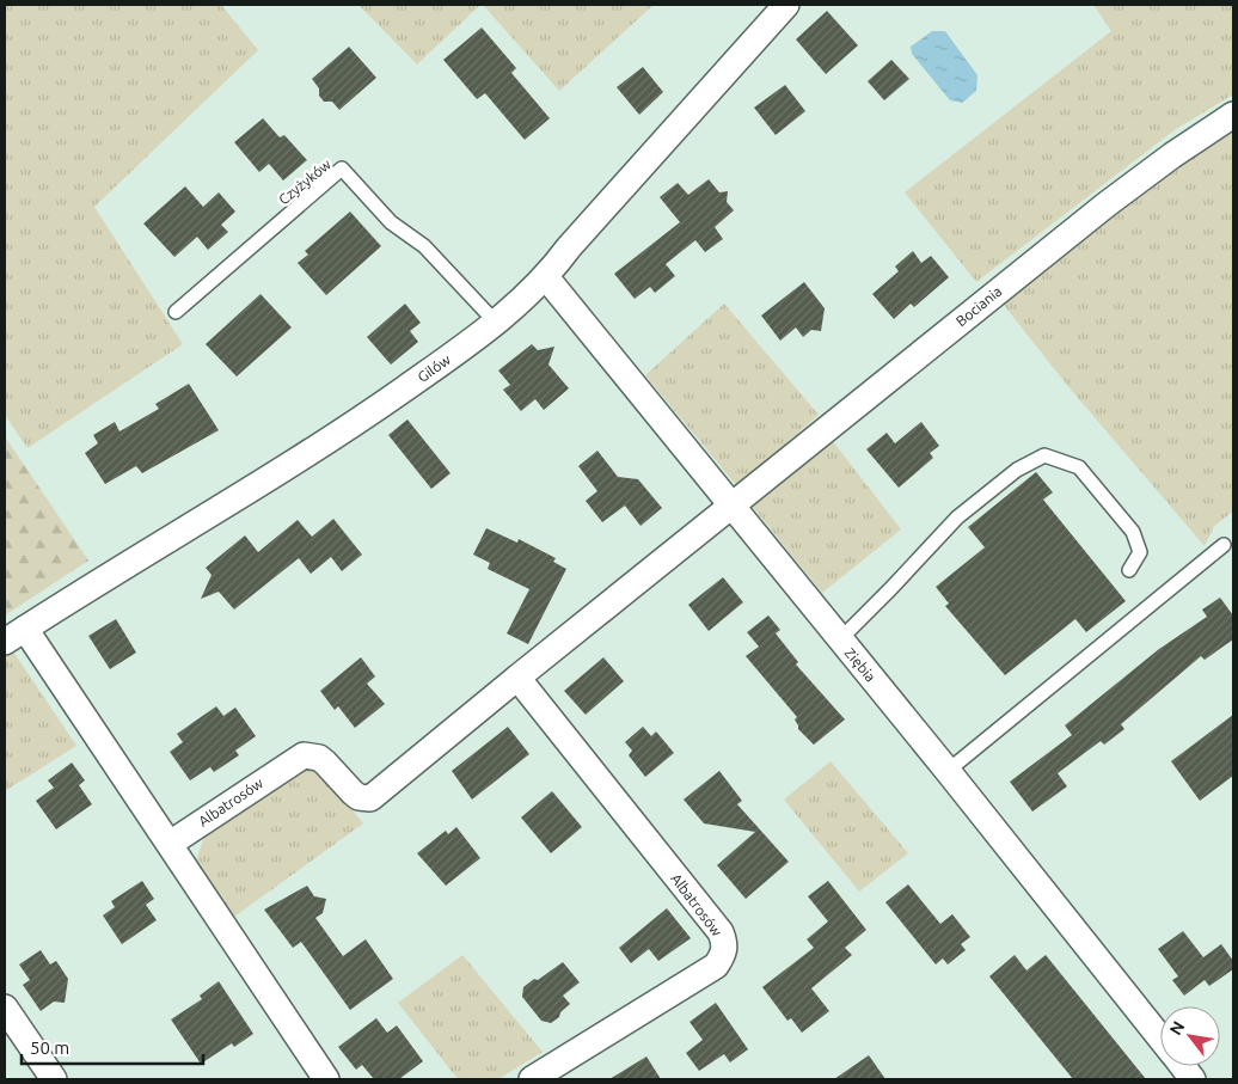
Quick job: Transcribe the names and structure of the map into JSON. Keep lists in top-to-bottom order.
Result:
{
  "streets": {
    "street": [
      "Bociania",
      "Gilów",
      "Ziębia",
      "Albatrosów"
    ],
    "lane": ["Czyżyków"]
  },
  "crossings": [
    ["Czyżyków", "Gilów"],
    ["Bociania", "Ziębia"],
    ["Bociania", "Albatrosów"],
    ["Gilów", "Ziębia"],
    ["Ziębia", "Albatrosów"]
  ],
  "scale_bar": "50 m",
  "north": "top left"
}
